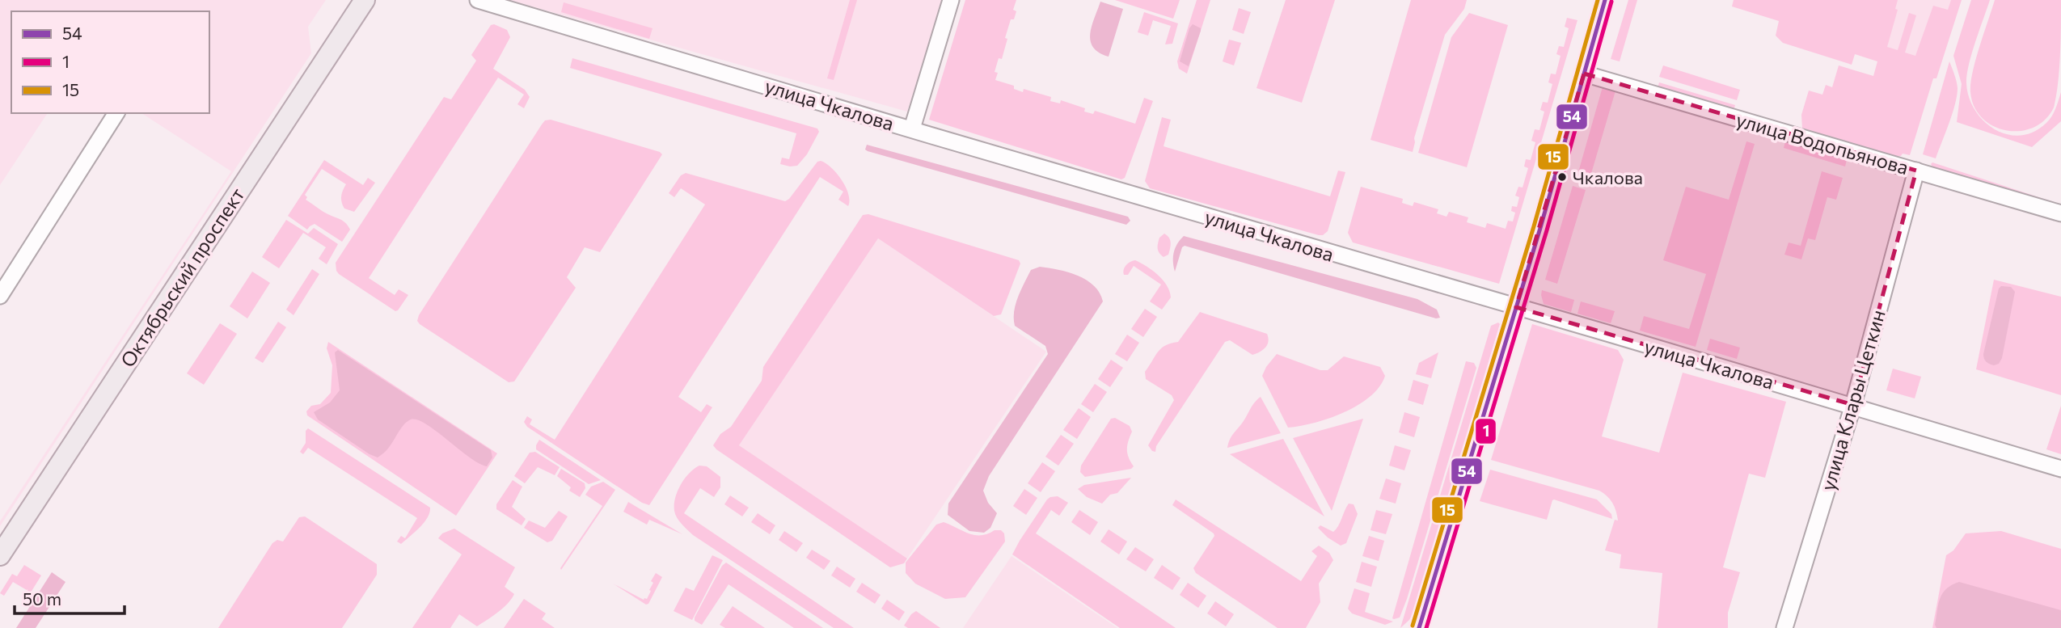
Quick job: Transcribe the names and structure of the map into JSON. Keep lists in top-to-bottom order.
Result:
{
  "streets": {
    "main road": ["Октябрьский проспект"],
    "street": ["улица Чкалова", "улица Водопьянова", "улица Клары Цеткин"]
  },
  "crossings": [
    ["улица Чкалова", "улица Клары Цеткин"],
    ["улица Водопьянова", "улица Клары Цеткин"]
  ],
  "places": ["Чкалова"],
  "lines": ["transit line 54", "transit line 15", "transit line 1"],
  "legend": ["54", "1", "15"],
  "scale_bar": "50 m"
}
